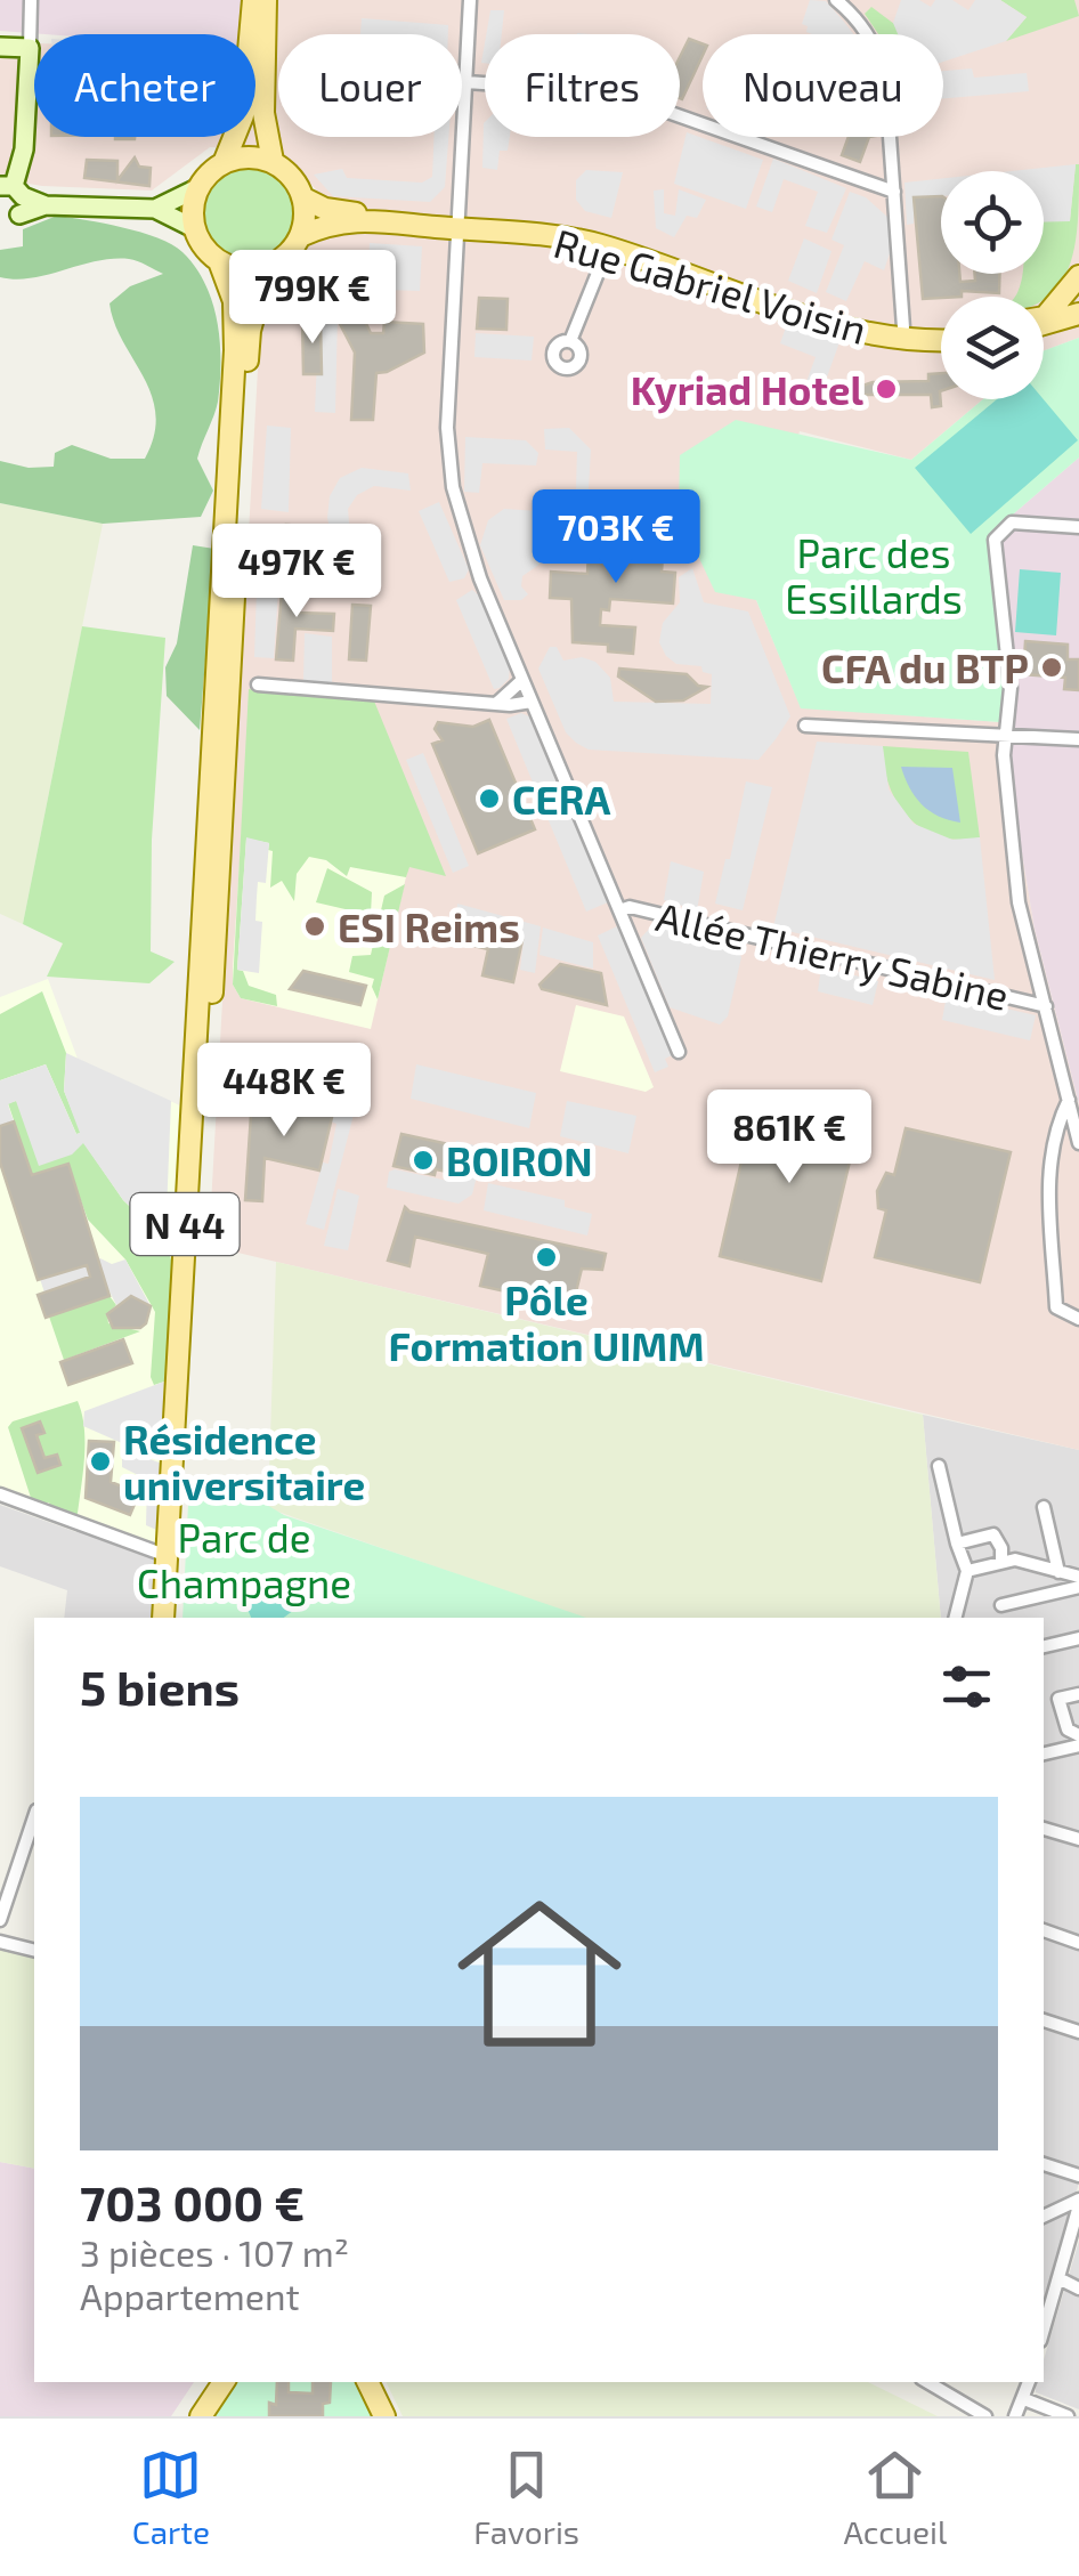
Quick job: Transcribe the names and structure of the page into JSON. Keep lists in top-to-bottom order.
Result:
{
  "streets": {
    "main road": ["Rue Gabriel Voisin", "N 44"],
    "street": ["Allée Thierry Sabine"]
  },
  "crossings": [
    ["Rue Gabriel Voisin", "N 44"]
  ],
  "parks": ["Parc des Essillards", "Parc de Champagne"],
  "places": [
    "Kyriad Hotel",
    "CFA du BTP",
    "CERA",
    "ESI Reims",
    "BOIRON",
    "Pôle Formation UIMM",
    "Résidence universitaire"
  ],
  "page": {
    "chip": [
      "Acheter",
      "Louer",
      "Filtres",
      "Nouveau"
    ],
    "price": [
      "799K €",
      "703K €",
      "497K €",
      "448K €",
      "861K €"
    ],
    "heading": "5 biens",
    "list": [
      {
        "name": "703 000 €",
        "note": "3 pièces · 107 m² · Appartement"
      }
    ],
    "tabs": ["Carte", "Favoris", "Accueil"]
  }
}
